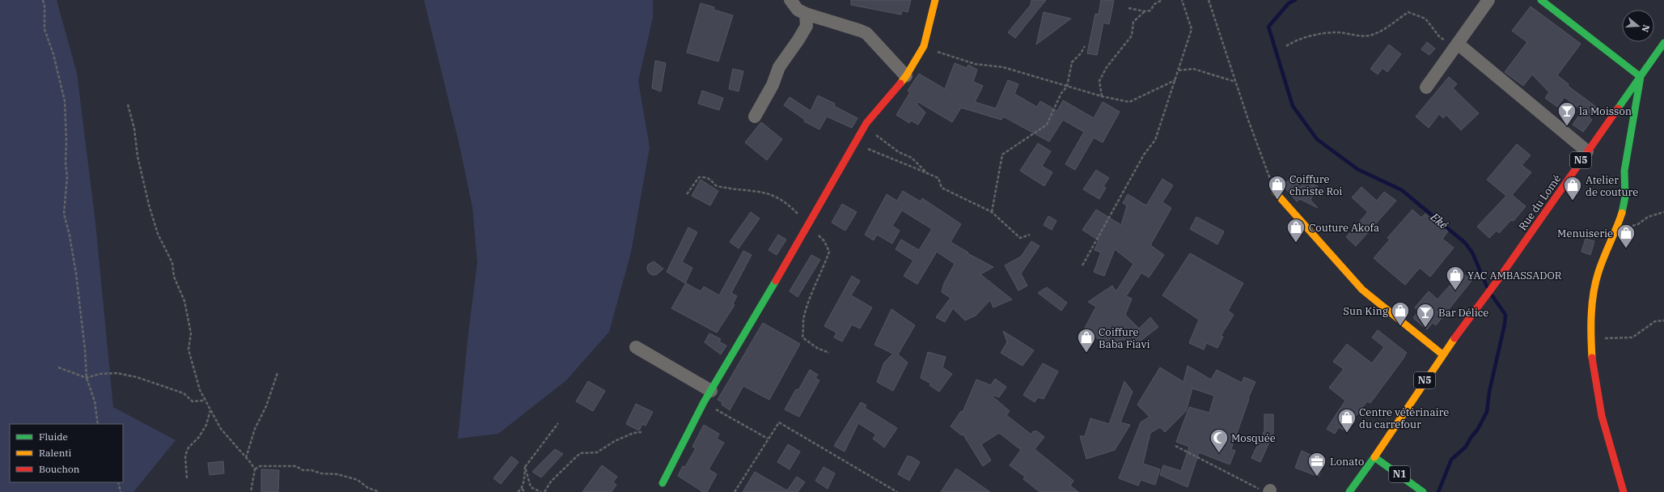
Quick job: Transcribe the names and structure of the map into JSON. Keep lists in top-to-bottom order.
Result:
{
  "streets": {
    "main road": ["N5", "Rue du Lomé", "N1"]
  },
  "crossings": [
    ["N5", "Rue du Lomé"],
    ["N5", "N1"]
  ],
  "water": ["Eké"],
  "places": {
    "bar": ["la Moisson", "Bar Délice"],
    "shop": [
      "Coiffure christe Roi",
      "Atelier de couture",
      "Couture Akofa",
      "Menuiserie",
      "YAC AMBASSADOR",
      "Sun King",
      "Coiffure Baba Fiavi",
      "Centre vétérinaire du carrefour"
    ],
    "mosque": ["Mosquée"],
    "office": ["Lonato"]
  },
  "legend": ["Fluide", "Ralenti", "Bouchon"],
  "north": "right"
}
